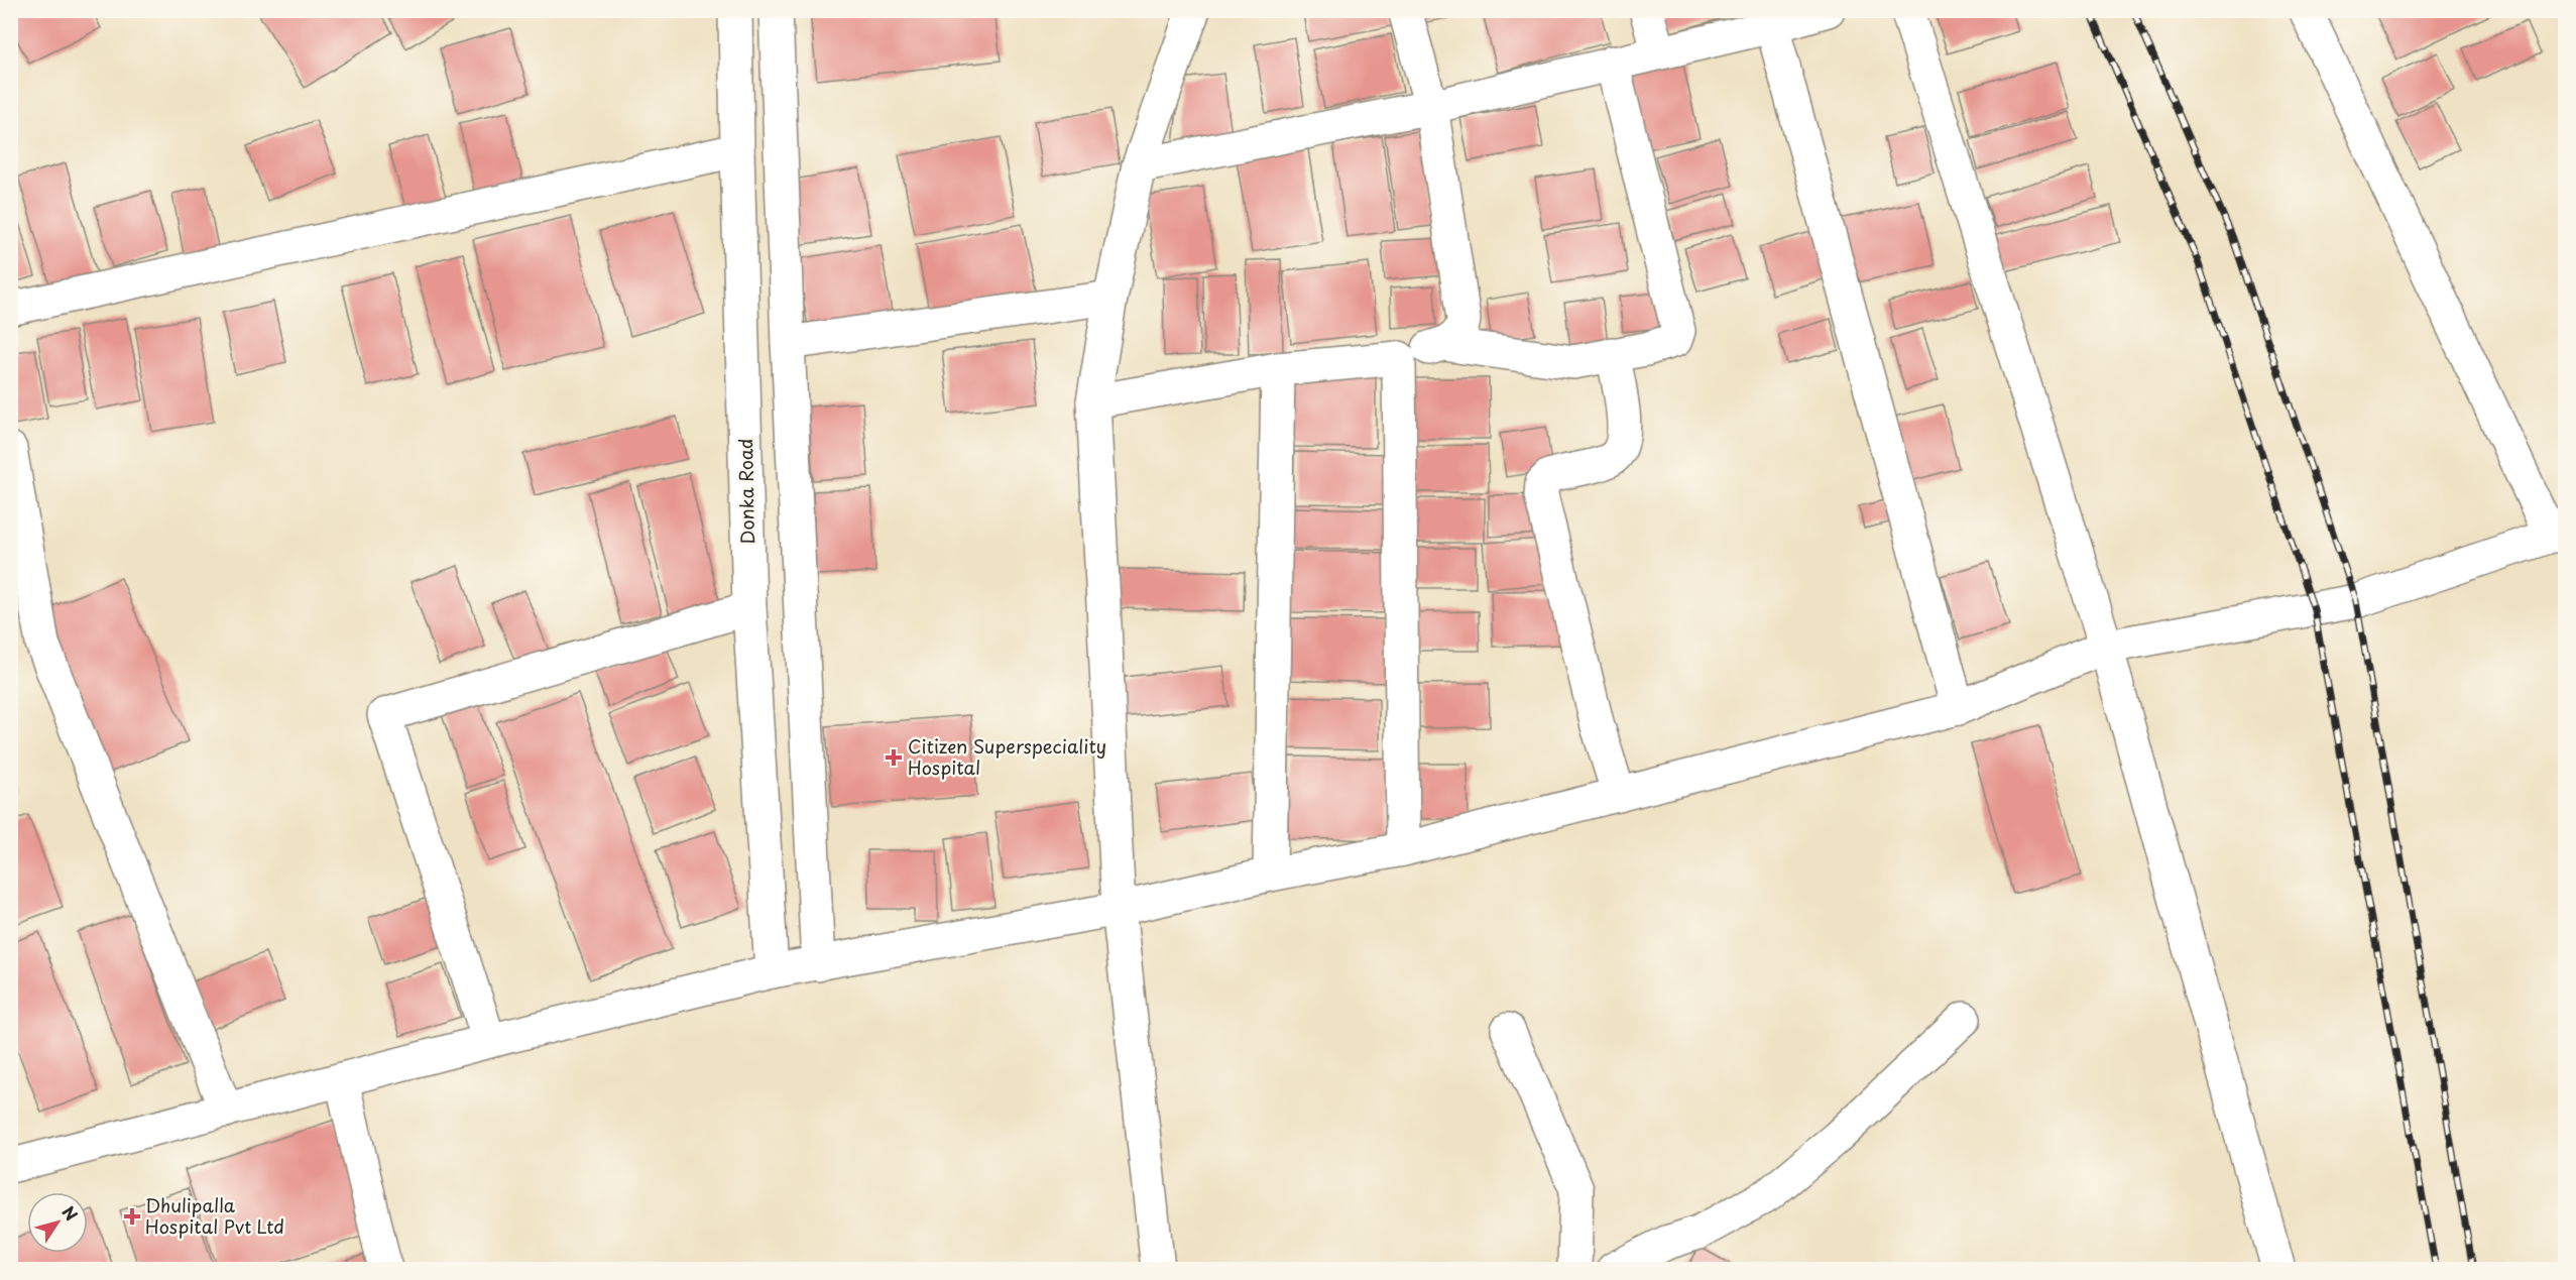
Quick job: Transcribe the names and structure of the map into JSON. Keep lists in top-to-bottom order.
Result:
{
  "streets": {
    "street": ["Donka Road"]
  },
  "places": {
    "health": ["Citizen Superspeciality Hospital", "Dhulipalla Hospital Pvt Ltd"]
  },
  "north": "top right"
}
